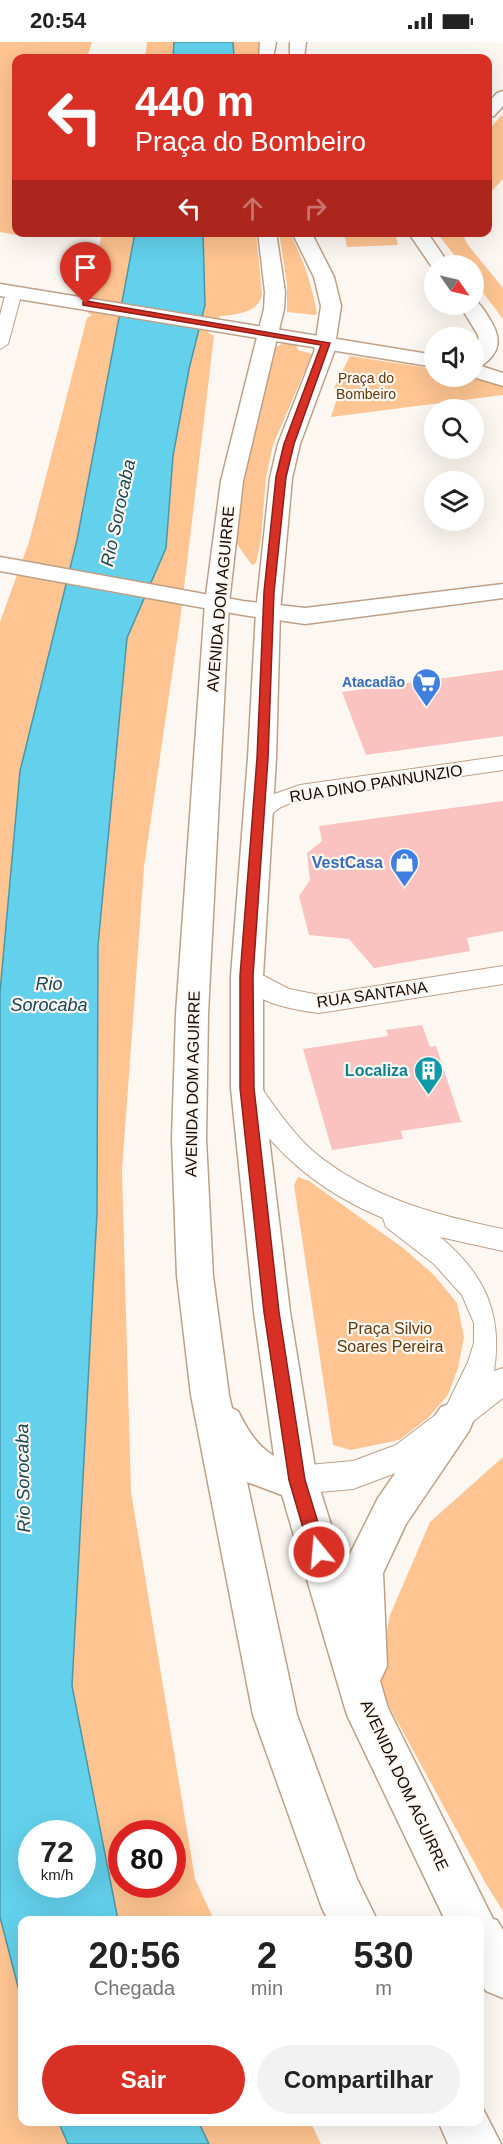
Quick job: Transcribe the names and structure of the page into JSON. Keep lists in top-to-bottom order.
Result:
{
  "streets": {
    "main road": ["AVENIDA DOM AGUIRRE"],
    "street": ["RUA DINO PANNUNZIO", "RUA SANTANA"]
  },
  "crossings": [
    ["AVENIDA DOM AGUIRRE", "RUA DINO PANNUNZIO"],
    ["AVENIDA DOM AGUIRRE", "RUA SANTANA"]
  ],
  "water": ["Rio Sorocaba"],
  "parks": ["Praça do Bombeiro", "Praça Silvio Soares Pereira"],
  "places": {
    "supermarket": ["Atacadão"],
    "shop": ["VestCasa"],
    "building": ["Localiza"]
  },
  "north": "bottom right",
  "page": {
    "status": "20:54",
    "turn": ["440 m", "Praça do Bombeiro"],
    "speed": "72 km/h",
    "limit": "80",
    "eta": [
      "20:56",
      "Chegada",
      "2",
      "min",
      "530",
      "m"
    ],
    "buttons": ["Sair", "Compartilhar"]
  }
}
